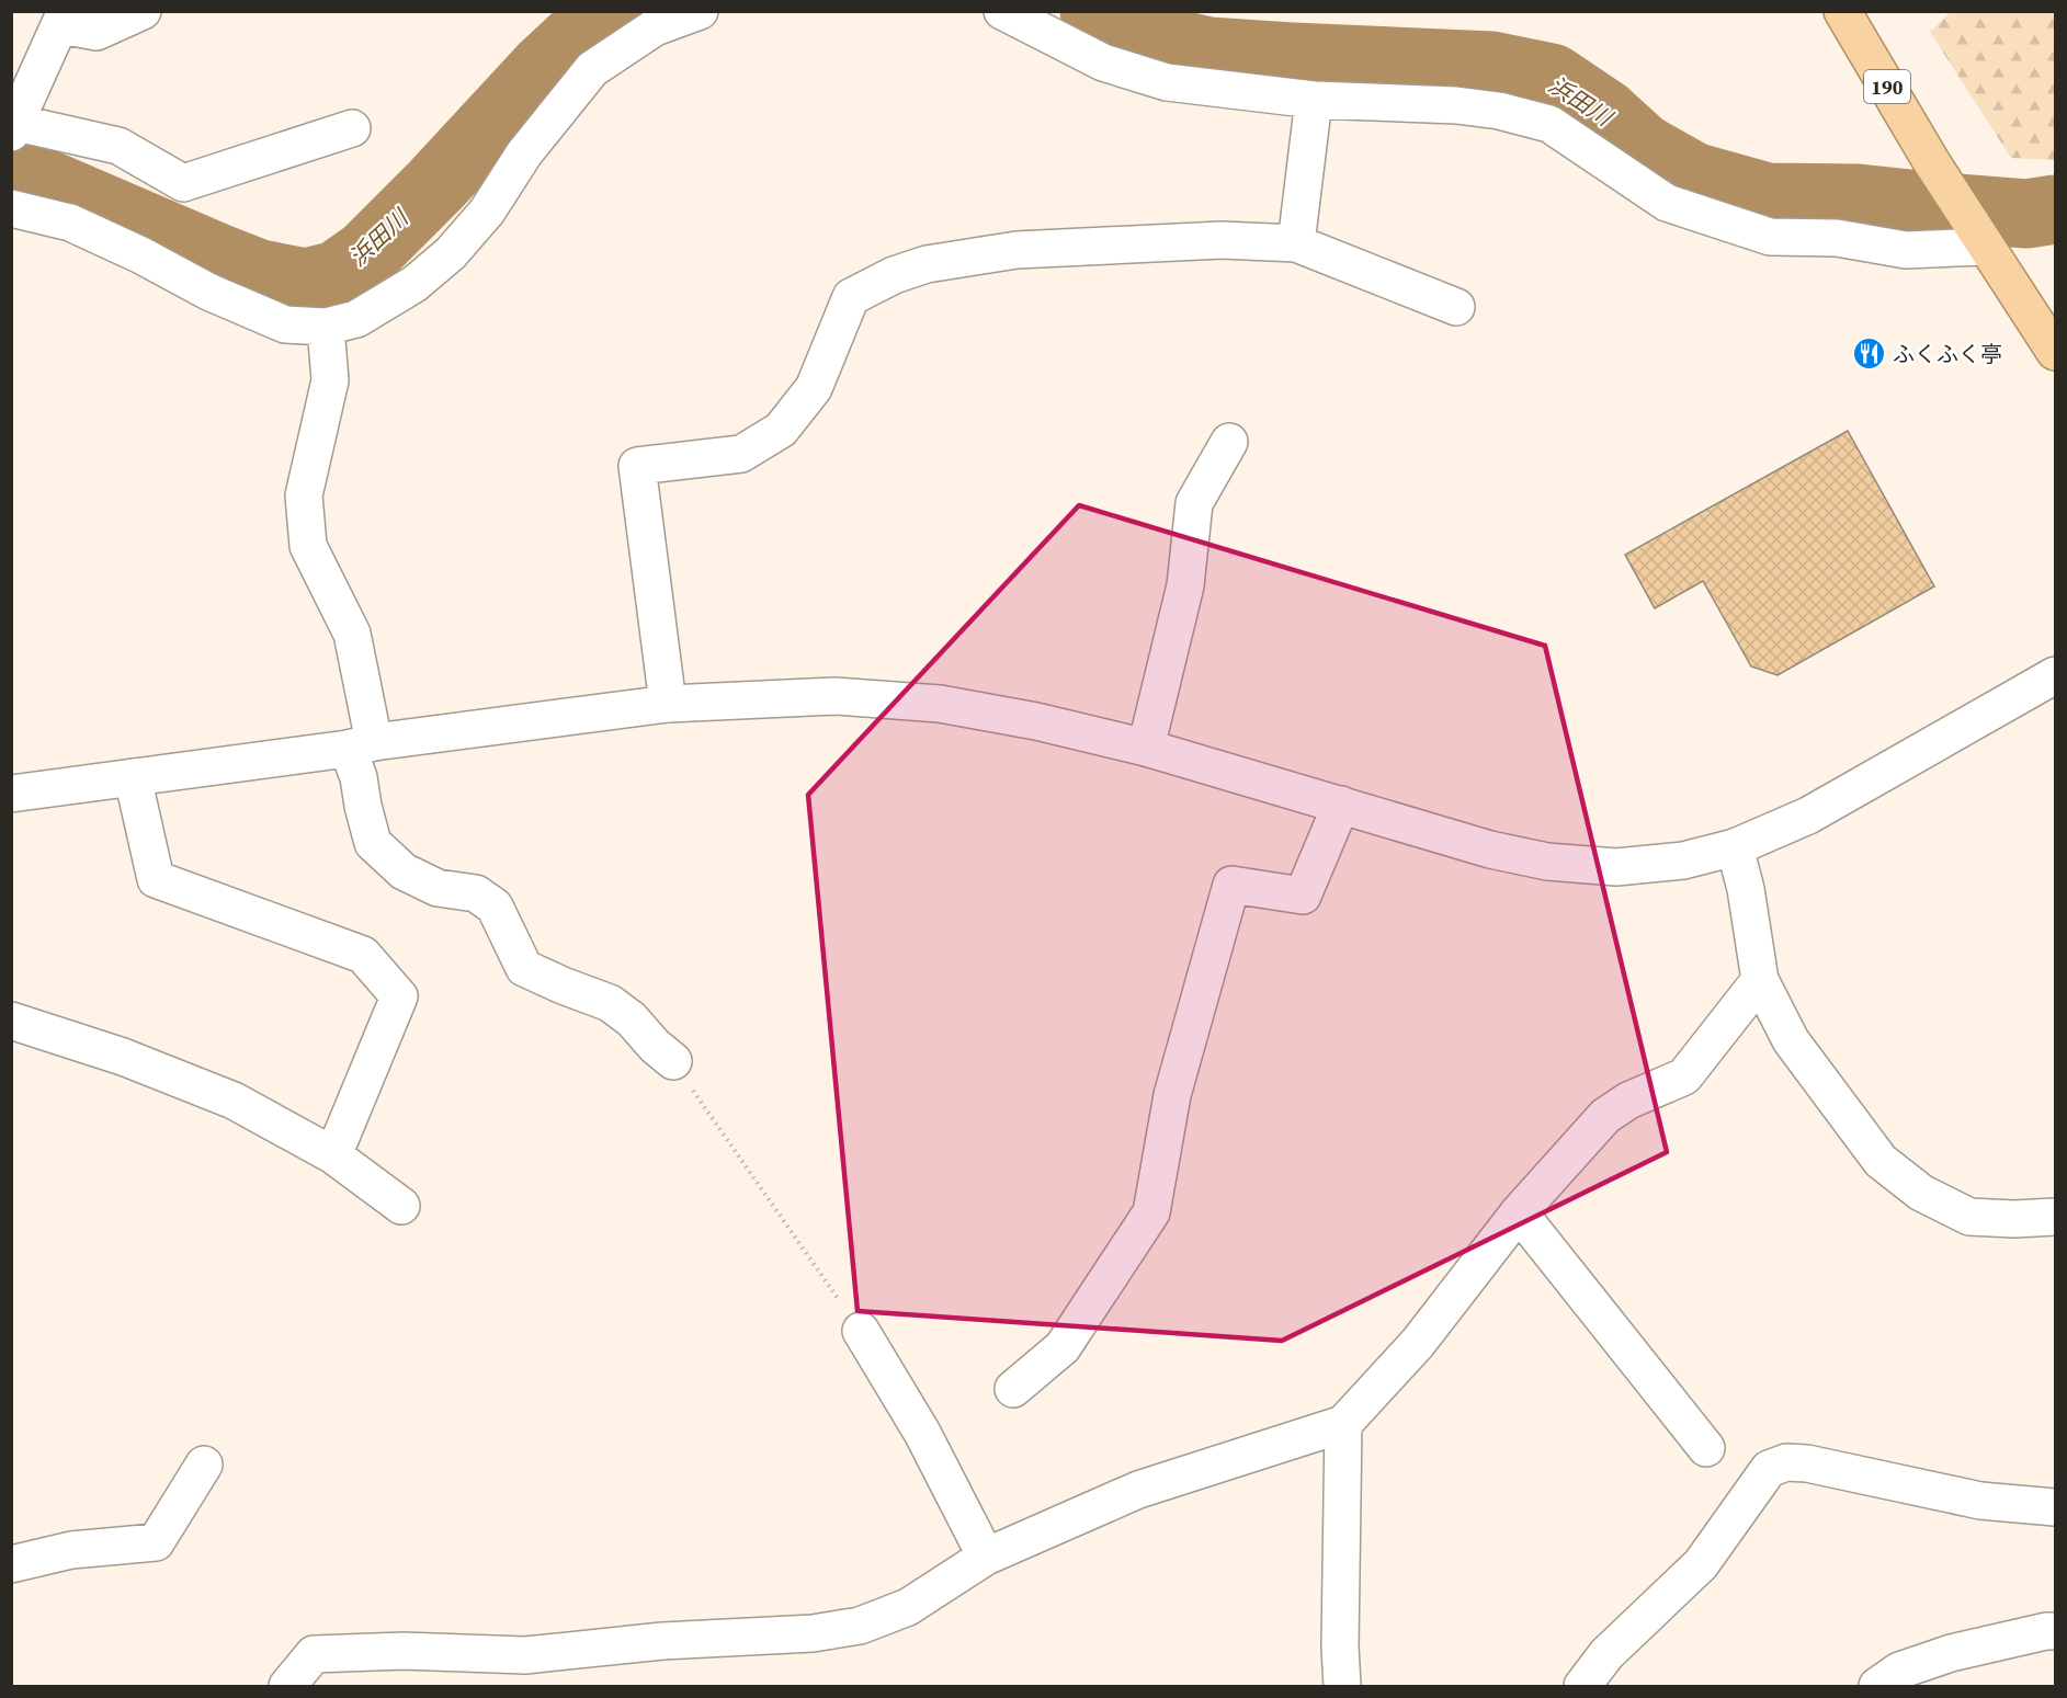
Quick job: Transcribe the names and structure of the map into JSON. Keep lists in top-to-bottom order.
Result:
{
  "streets": {
    "highway": ["190"]
  },
  "water": ["浜田川"],
  "places": {
    "restaurant": ["ふくふく亭"]
  }
}
